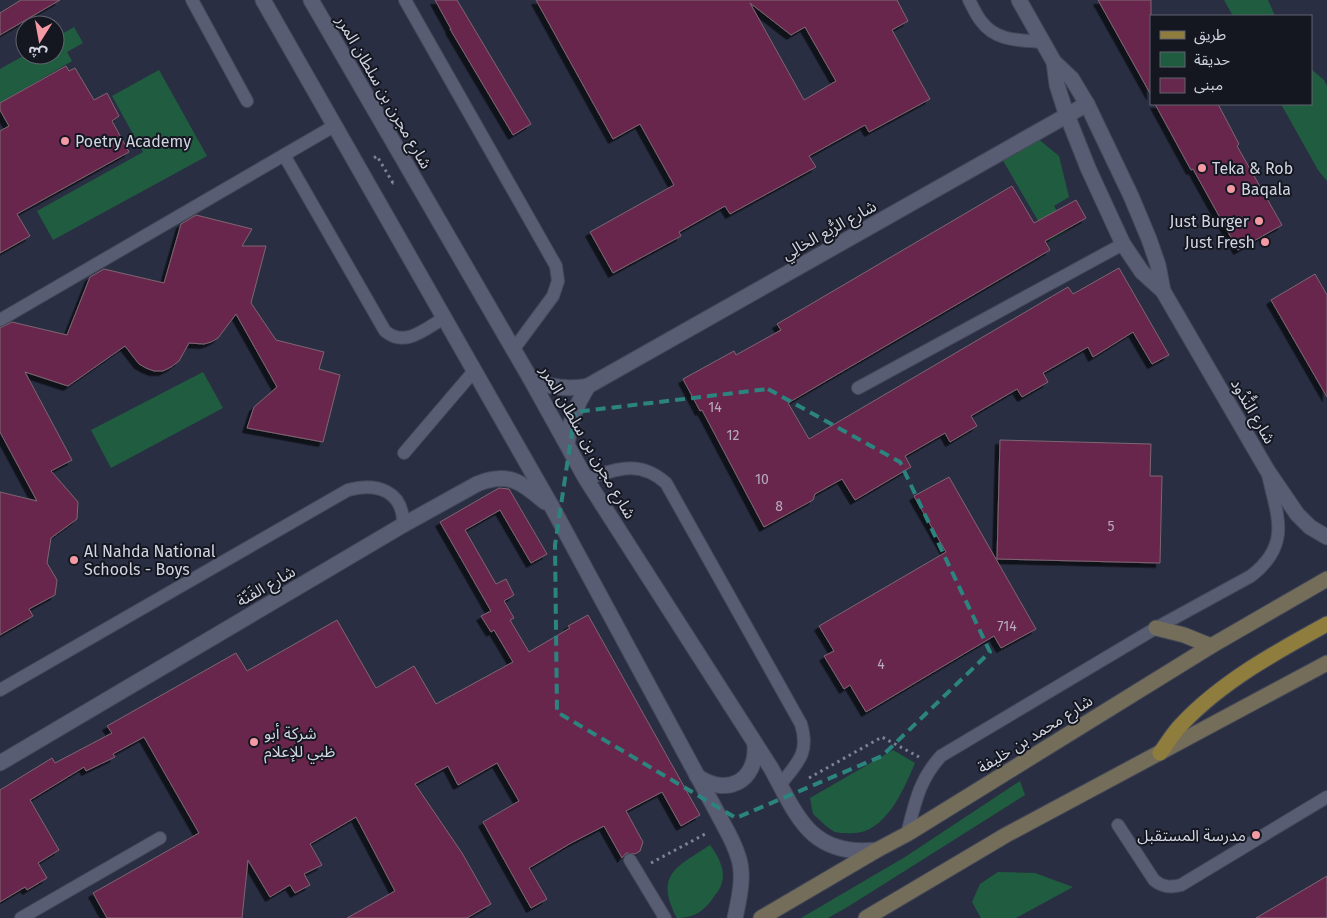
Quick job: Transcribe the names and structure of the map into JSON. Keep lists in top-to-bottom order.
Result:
{
  "streets": {
    "main road": ["شارع محمد بن خليفة"],
    "street": [
      "شارع مجرن بن سلطان المرر",
      "شارع الرُّبع الخالِي",
      "شارع النُّدُود",
      "شارع الفَنّة"
    ]
  },
  "crossings": [
    ["شارع مجرن بن سلطان المرر", "شارع الرُّبع الخالِي"],
    ["شارع مجرن بن سلطان المرر", "شارع محمد بن خليفة"],
    ["شارع الرُّبع الخالِي", "شارع النُّدُود"]
  ],
  "places": [
    "Poetry Academy",
    "Teka & Rob",
    "Baqala",
    "Just Burger",
    "Just Fresh",
    "Al Nahda National Schools - Boys",
    "شركة أبو ظبي للإعلام",
    "مدرسة المستقبل"
  ],
  "house_numbers": [
    "14",
    "12",
    "10",
    "8",
    "5",
    "714",
    "4"
  ],
  "legend": ["طريق", "حديقة", "مبنى"],
  "north": "bottom"
}
